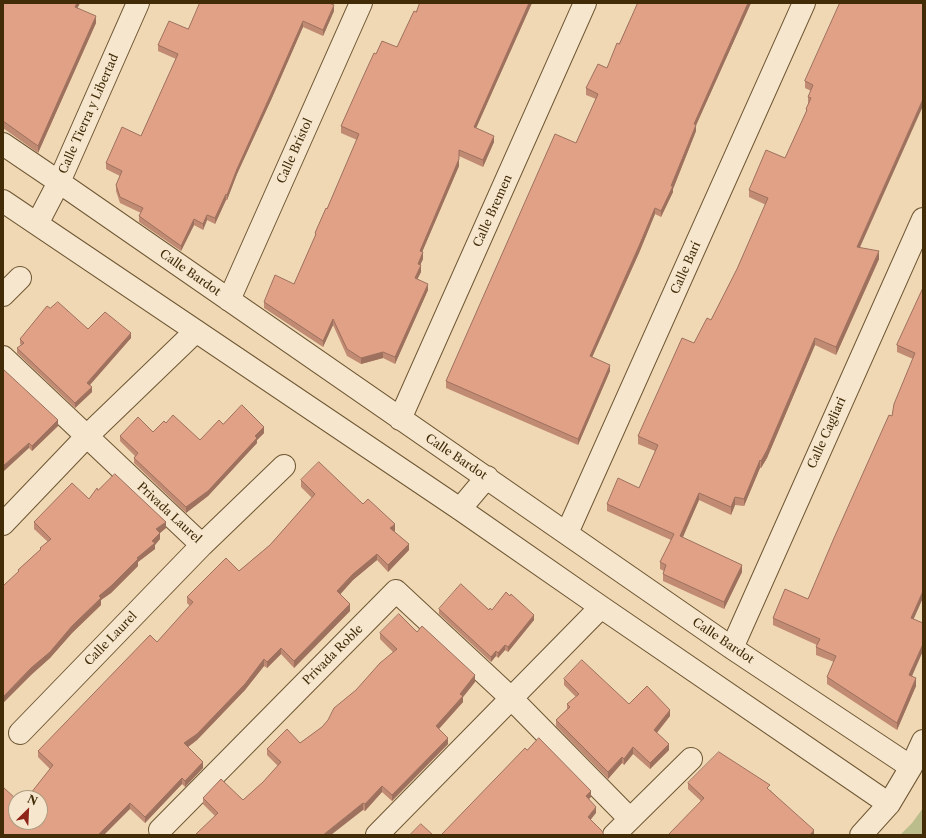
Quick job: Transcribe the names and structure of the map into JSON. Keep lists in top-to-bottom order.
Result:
{
  "streets": {
    "street": [
      "Calle Tierra y Libertad",
      "Calle Brístol",
      "Calle Bremen",
      "Calle Barí",
      "Calle Bardot",
      "Calle Cagliari",
      "Privada Laurel",
      "Calle Laurel",
      "Privada Roble"
    ]
  },
  "crossings": [
    ["Calle Tierra y Libertad", "Calle Bardot"],
    ["Calle Brístol", "Calle Bardot"],
    ["Calle Bremen", "Calle Bardot"],
    ["Calle Barí", "Calle Bardot"],
    ["Calle Bardot", "Calle Cagliari"],
    ["Privada Laurel", "Calle Laurel"]
  ],
  "north": "top right"
}
